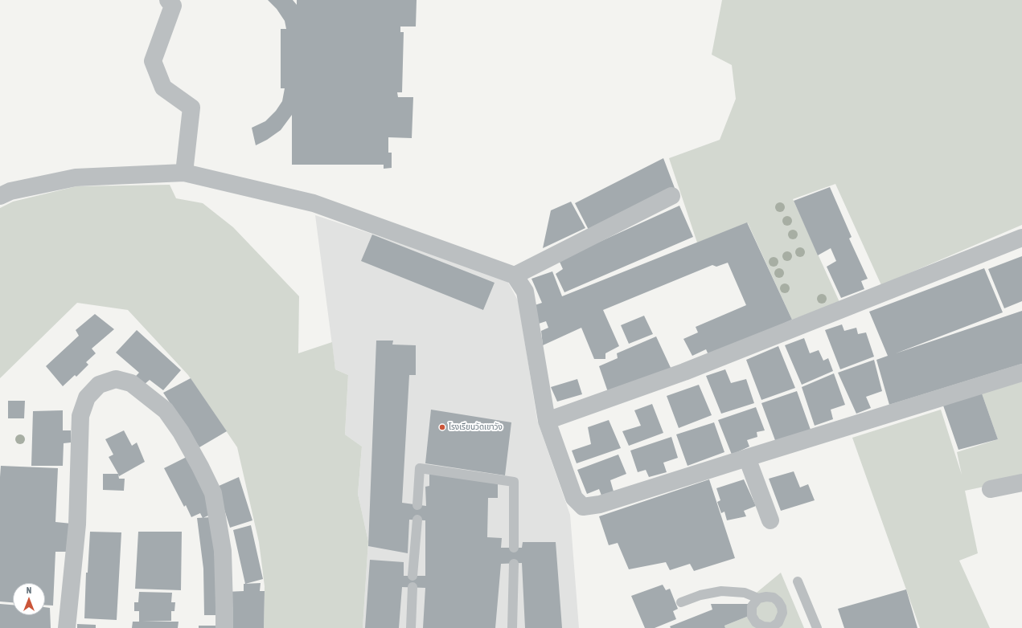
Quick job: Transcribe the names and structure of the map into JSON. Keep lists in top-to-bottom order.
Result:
{
  "places": ["โรงเรียนวัดเขาวัง"],
  "north": "top"
}
